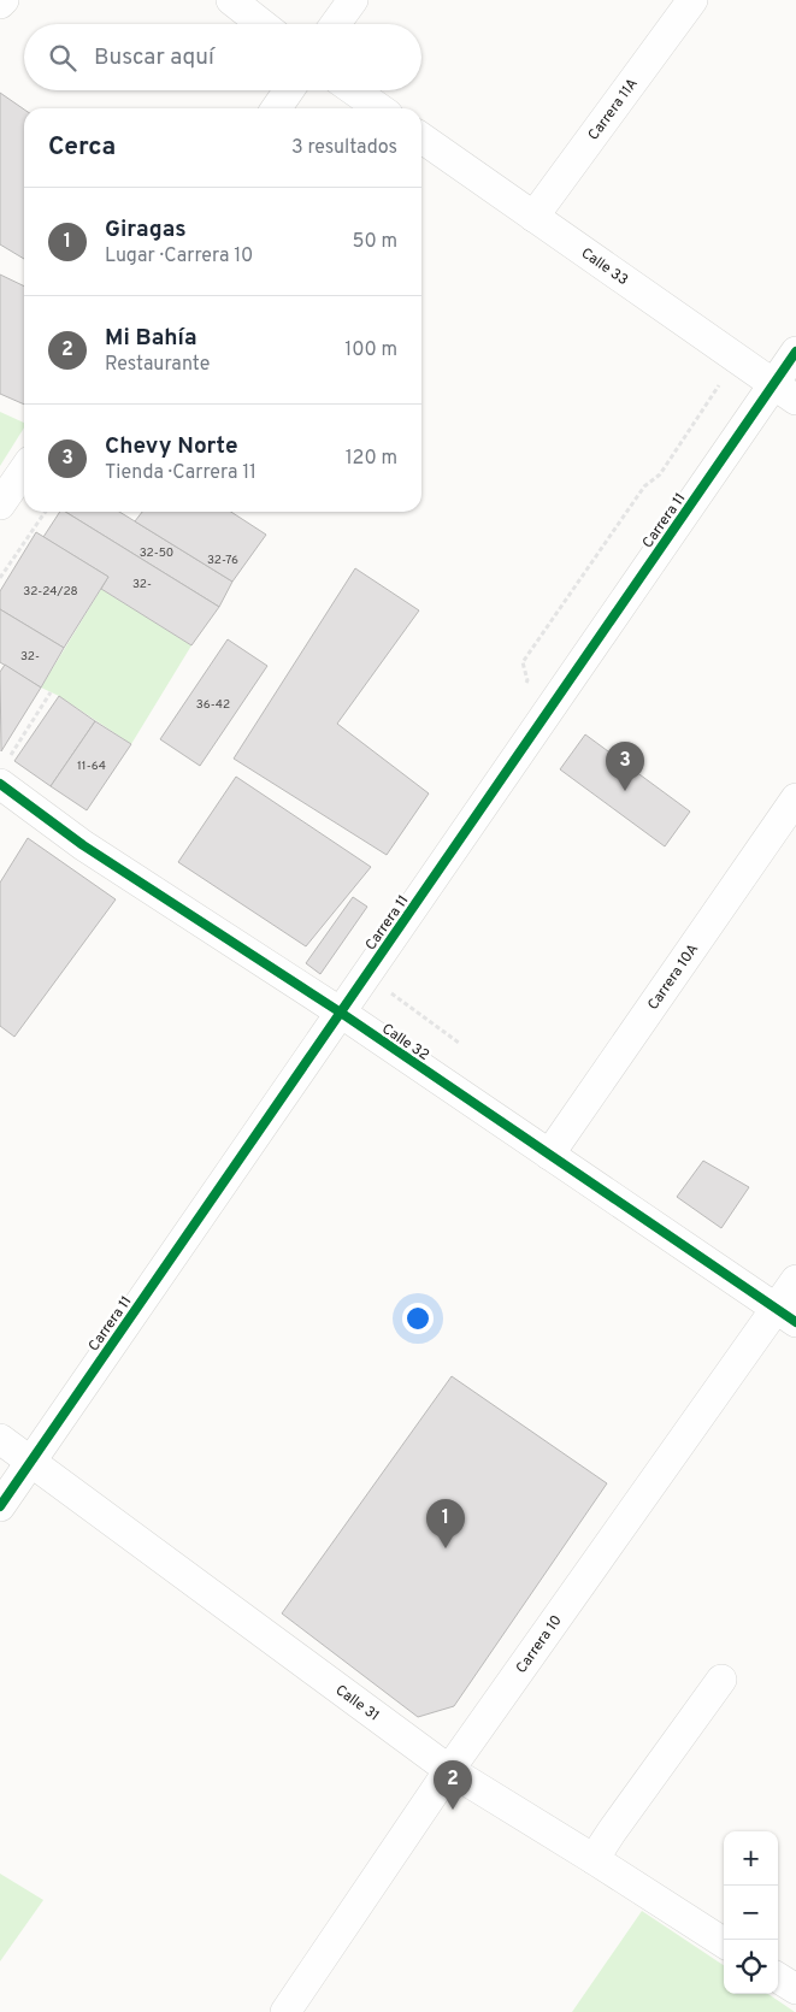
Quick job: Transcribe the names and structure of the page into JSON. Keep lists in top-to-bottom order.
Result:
{
  "streets": {
    "street": [
      "Carrera 11A",
      "Calle 33",
      "Carrera 11",
      "Carrera 10A",
      "Calle 32",
      "Carrera 10",
      "Calle 31"
    ]
  },
  "crossings": [
    ["Carrera 11A", "Calle 33"],
    ["Calle 33", "Carrera 11"],
    ["Carrera 11", "Calle 32"],
    ["Carrera 11", "Calle 31"],
    ["Carrera 10A", "Calle 32"],
    ["Calle 32", "Carrera 10"],
    ["Carrera 10", "Calle 31"]
  ],
  "house_numbers": [
    "32-50",
    "32-76",
    "32-",
    "32-24/28",
    "32-",
    "36-42",
    "11-64"
  ],
  "page": {
    "search": "Buscar aquí",
    "heading": ["Cerca", "3 resultados"],
    "list": [
      {
        "mark": "1",
        "name": "Giragas",
        "note": "Lugar · Carrera 10",
        "value": "50 m"
      },
      {
        "mark": "2",
        "name": "Mi Bahía",
        "note": "Restaurante",
        "value": "100 m"
      },
      {
        "mark": "3",
        "name": "Chevy Norte",
        "note": "Tienda · Carrera 11",
        "value": "120 m"
      }
    ],
    "pins": ["3", "1", "2"],
    "map_buttons": ["+", "−"]
  }
}
